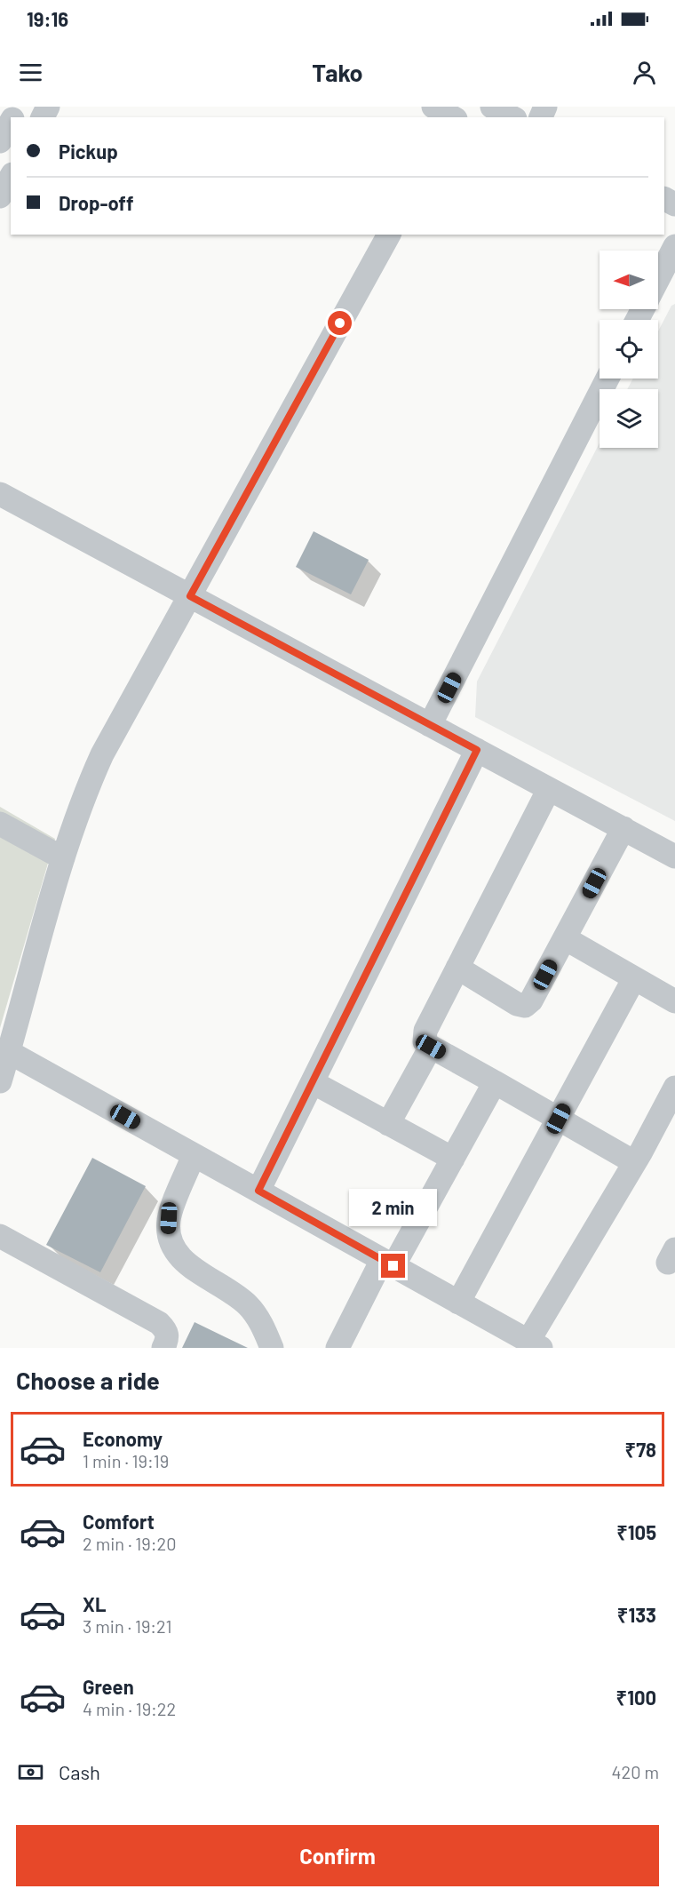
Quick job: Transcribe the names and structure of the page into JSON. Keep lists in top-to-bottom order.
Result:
{
  "north": "left",
  "page": {
    "status": "19:16",
    "header": "Tako",
    "banner": ["Pickup", "Drop-off"],
    "bubble": "2 min",
    "heading": "Choose a ride",
    "list": [
      {
        "name": "Economy",
        "note": "1 min · 19:19",
        "value": "₹78"
      },
      {
        "name": "Comfort",
        "note": "2 min · 19:20",
        "value": "₹105"
      },
      {
        "name": "XL",
        "note": "3 min · 19:21",
        "value": "₹133"
      },
      {
        "name": "Green",
        "note": "4 min · 19:22",
        "value": "₹100"
      }
    ],
    "pay": ["Cash", "420 m"],
    "buttons": "Confirm"
  }
}
